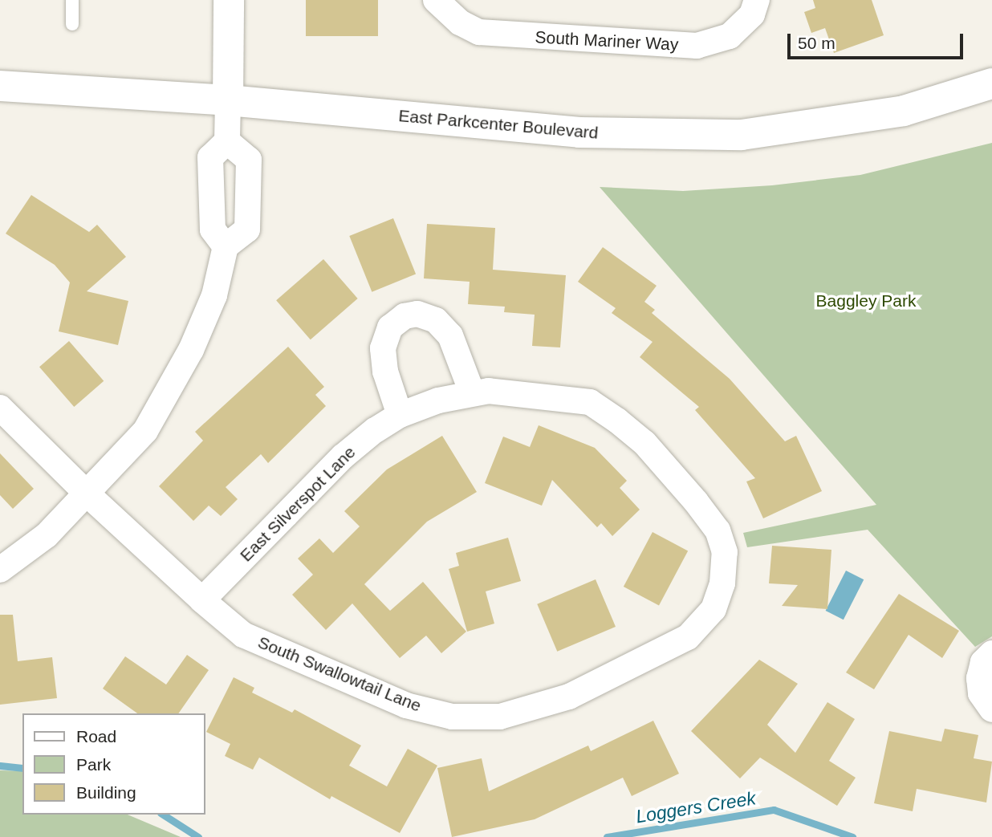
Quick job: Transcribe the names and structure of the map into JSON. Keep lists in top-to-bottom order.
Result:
{
  "streets": {
    "main road": ["East Parkcenter Boulevard"],
    "street": ["South Mariner Way", "East Silverspot Lane", "South Swallowtail Lane"]
  },
  "crossings": [
    ["East Silverspot Lane", "South Swallowtail Lane"]
  ],
  "water": ["Loggers Creek"],
  "parks": ["Baggley Park"],
  "legend": ["Road", "Park", "Building"],
  "scale_bar": "50 m"
}
